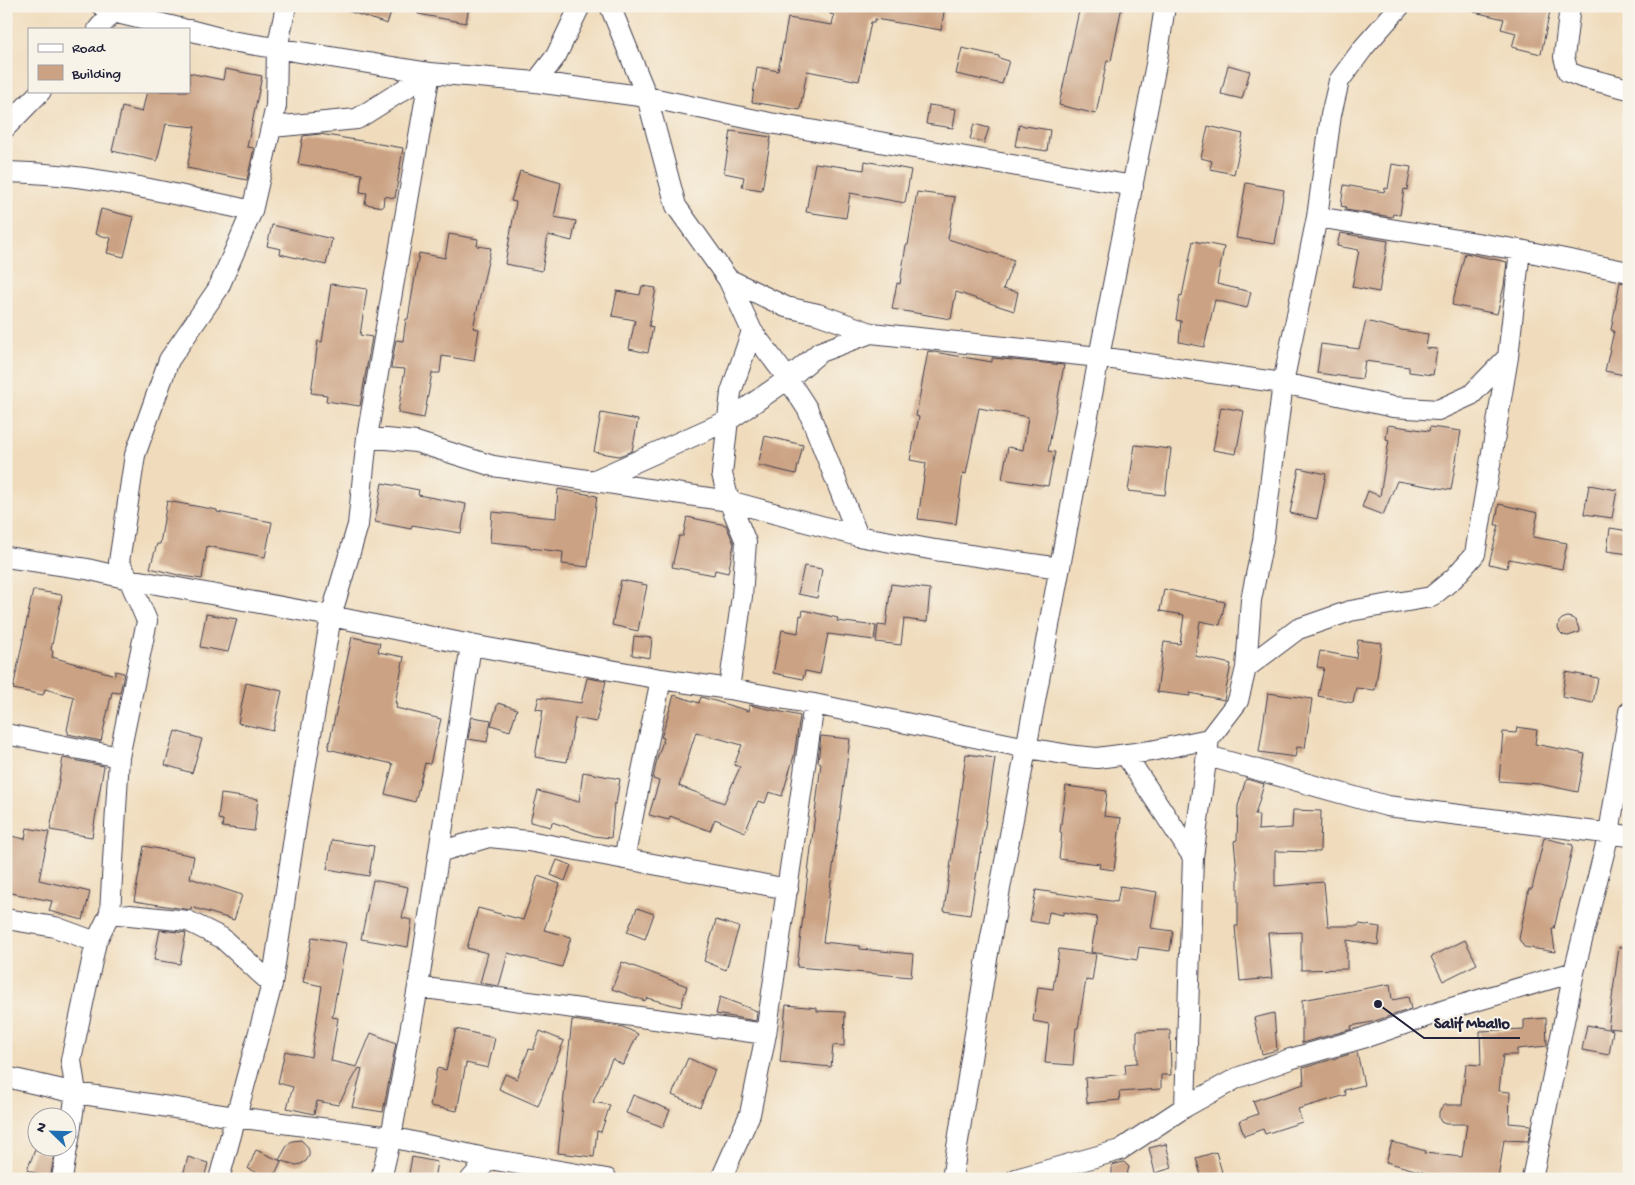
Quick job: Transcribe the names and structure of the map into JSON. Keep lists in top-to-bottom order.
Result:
{
  "places": ["Salif Mballo"],
  "legend": ["Road", "Building"],
  "north": "top left"
}
